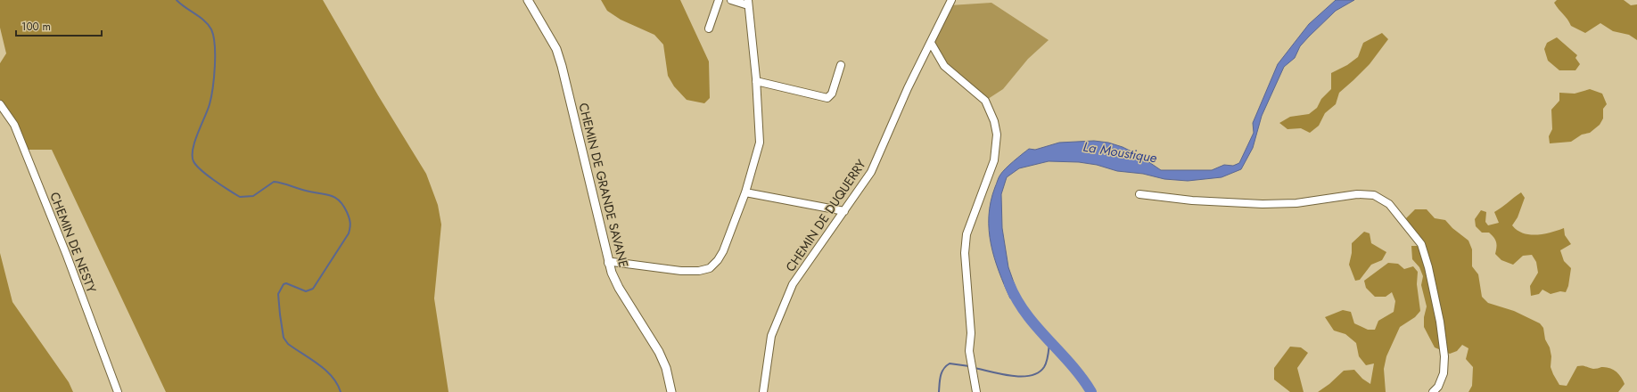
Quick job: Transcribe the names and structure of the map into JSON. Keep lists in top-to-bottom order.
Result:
{
  "streets": {
    "street": ["CHEMIN DE GRANDE SAVANE", "CHEMIN DE DUQUERRY", "CHEMIN DE NESTY"]
  },
  "water": ["La Moustique"],
  "scale_bar": "100 m"
}
